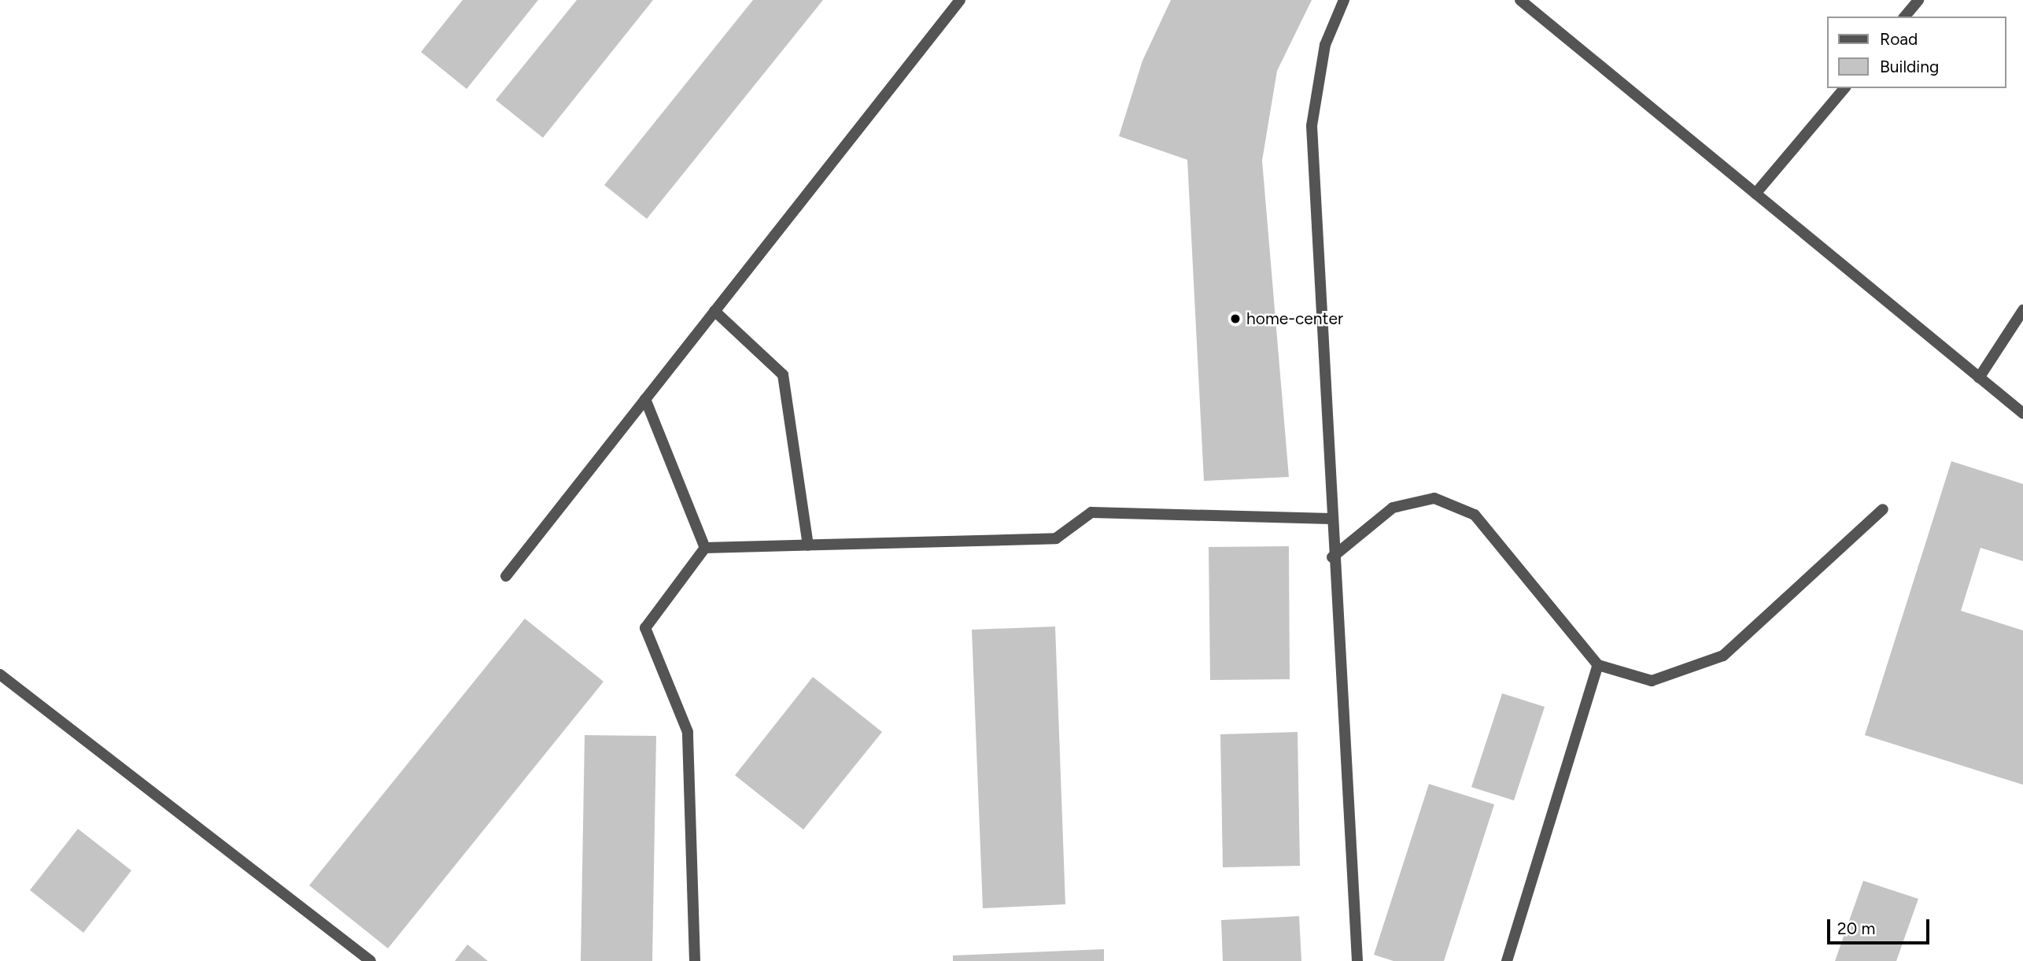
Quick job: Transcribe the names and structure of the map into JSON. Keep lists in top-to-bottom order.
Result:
{
  "places": ["home-center"],
  "legend": ["Road", "Building"],
  "scale_bar": "20 m"
}
